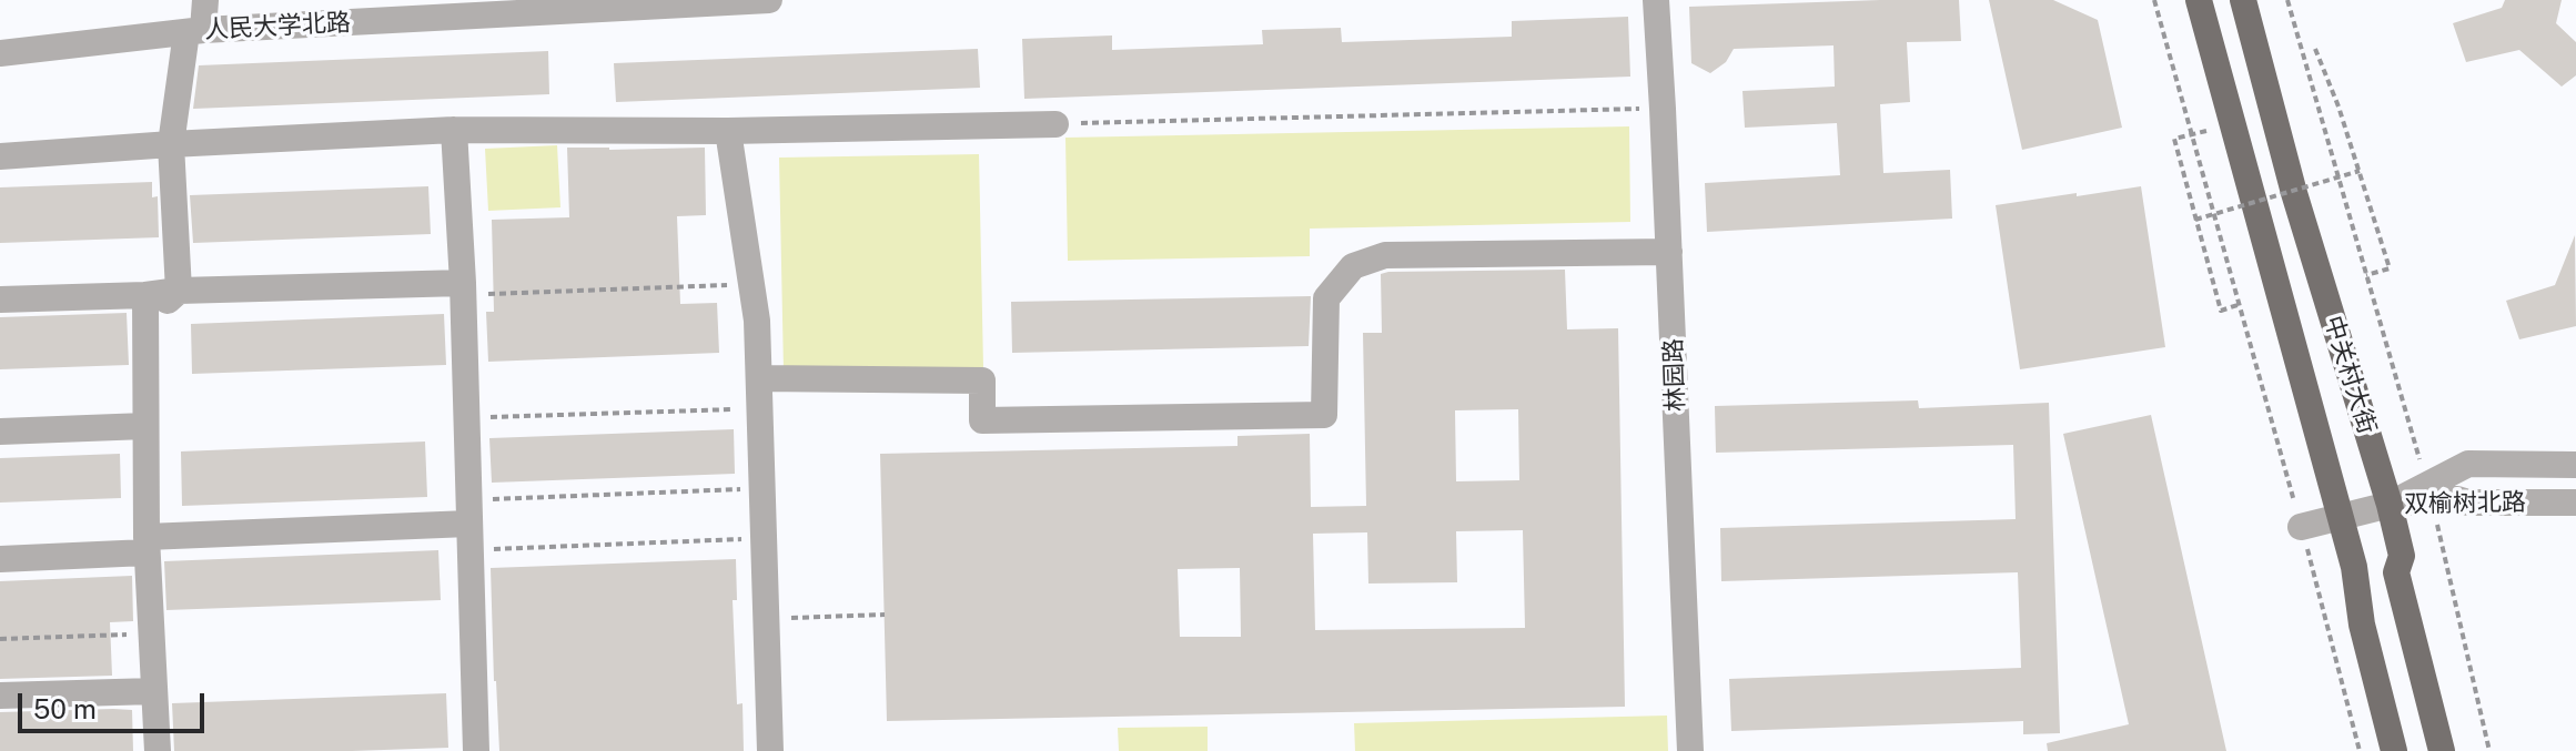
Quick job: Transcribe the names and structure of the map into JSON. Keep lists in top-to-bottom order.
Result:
{
  "streets": {
    "main road": ["中关村大街"],
    "street": ["人民大学北路", "林园路", "双榆树北路"]
  },
  "crossings": [
    ["中关村大街", "双榆树北路"]
  ],
  "scale_bar": "50 m"
}
